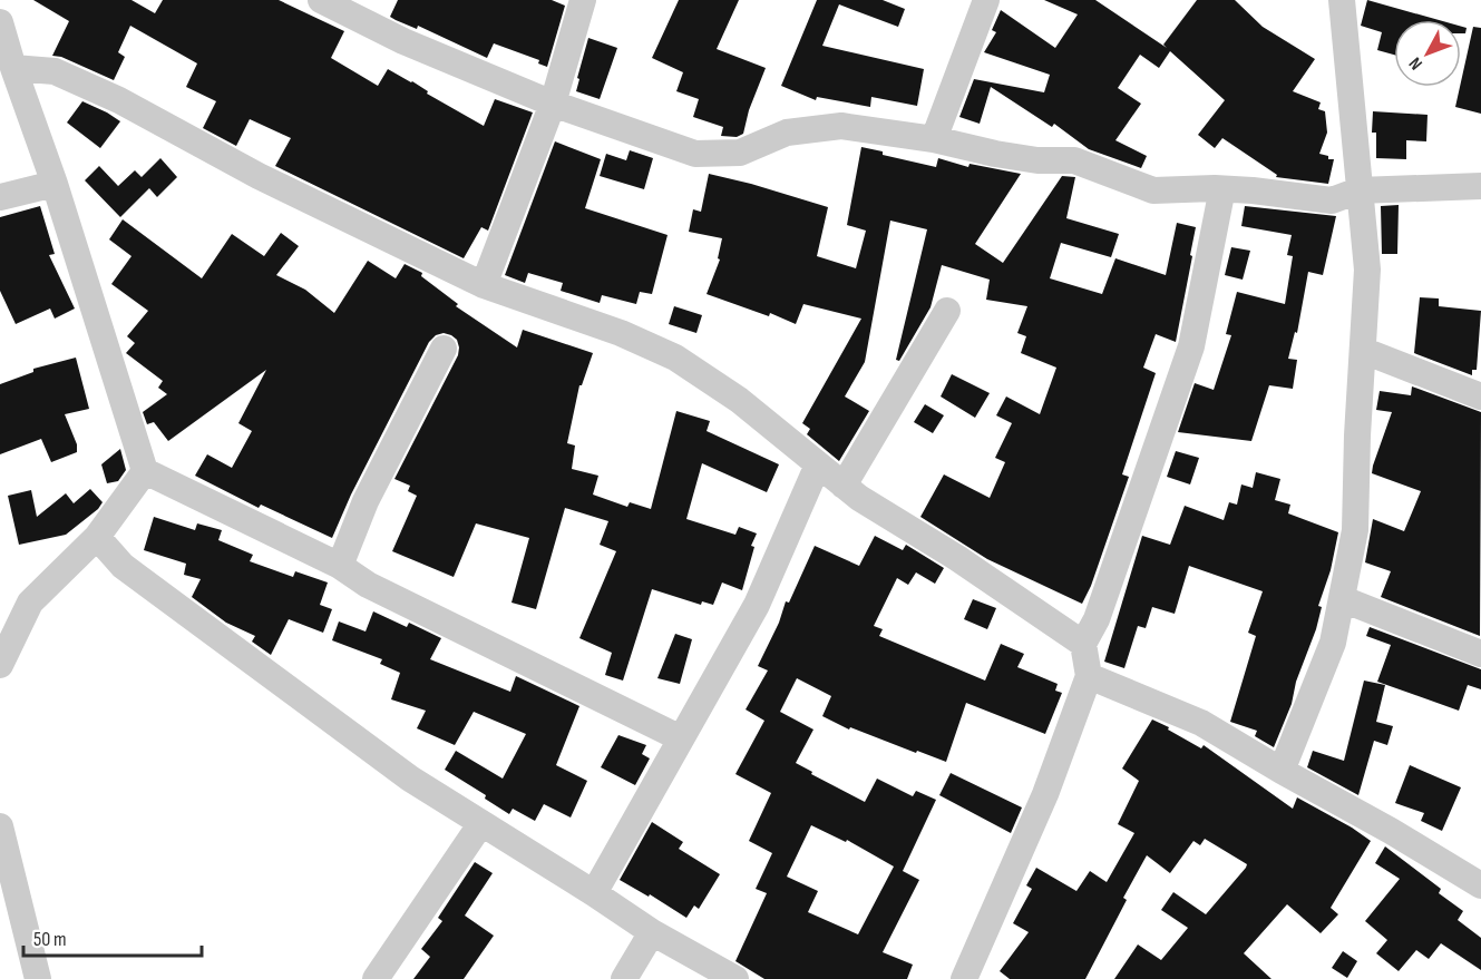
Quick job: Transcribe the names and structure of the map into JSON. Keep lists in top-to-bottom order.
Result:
{
  "scale_bar": "50 m",
  "north": "bottom left"
}
